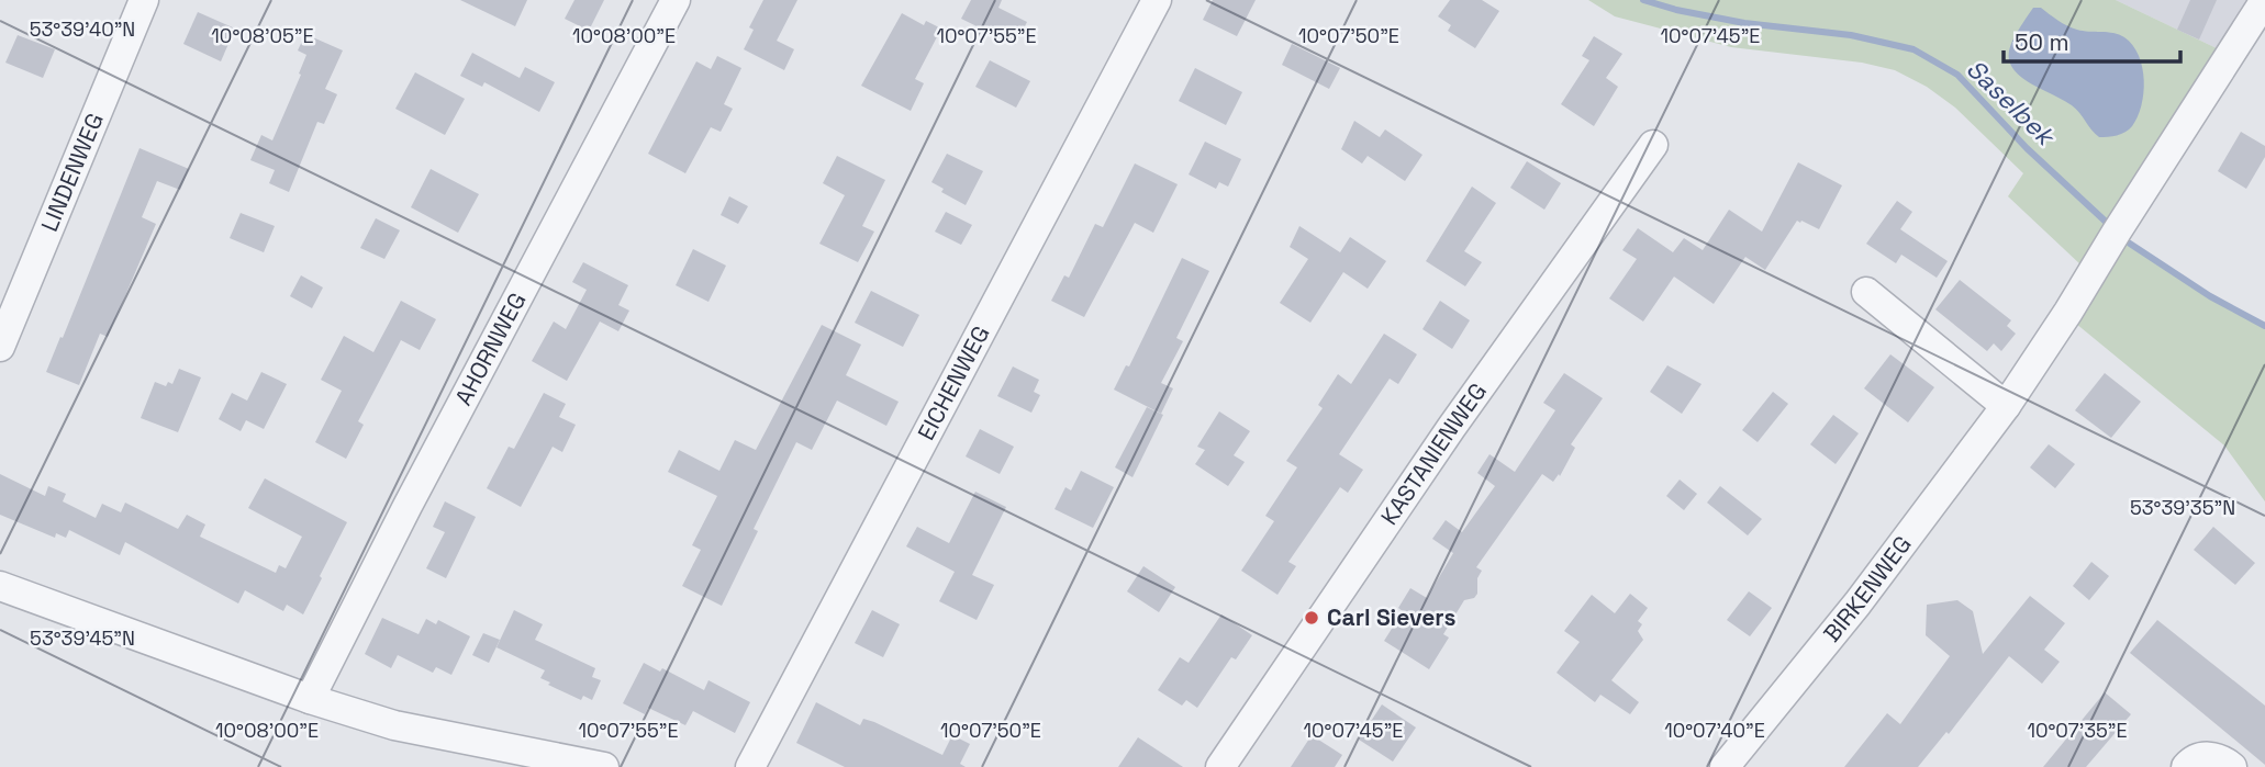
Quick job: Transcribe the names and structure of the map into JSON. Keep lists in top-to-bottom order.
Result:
{
  "streets": {
    "street": [
      "LINDENWEG",
      "AHORNWEG",
      "EICHENWEG",
      "KASTANIENWEG",
      "BIRKENWEG"
    ]
  },
  "water": ["Saselbek"],
  "places": ["Carl Sievers"],
  "scale_bar": "50 m",
  "coordinates": [
    "53°39'40\"N",
    "10°07'55\"E",
    "10°08'05\"E",
    "10°08'00\"E",
    "10°07'50\"E",
    "10°07'45\"E",
    "53°39'35\"N",
    "53°39'45\"N",
    "10°07'40\"E",
    "10°07'35\"E"
  ]
}
